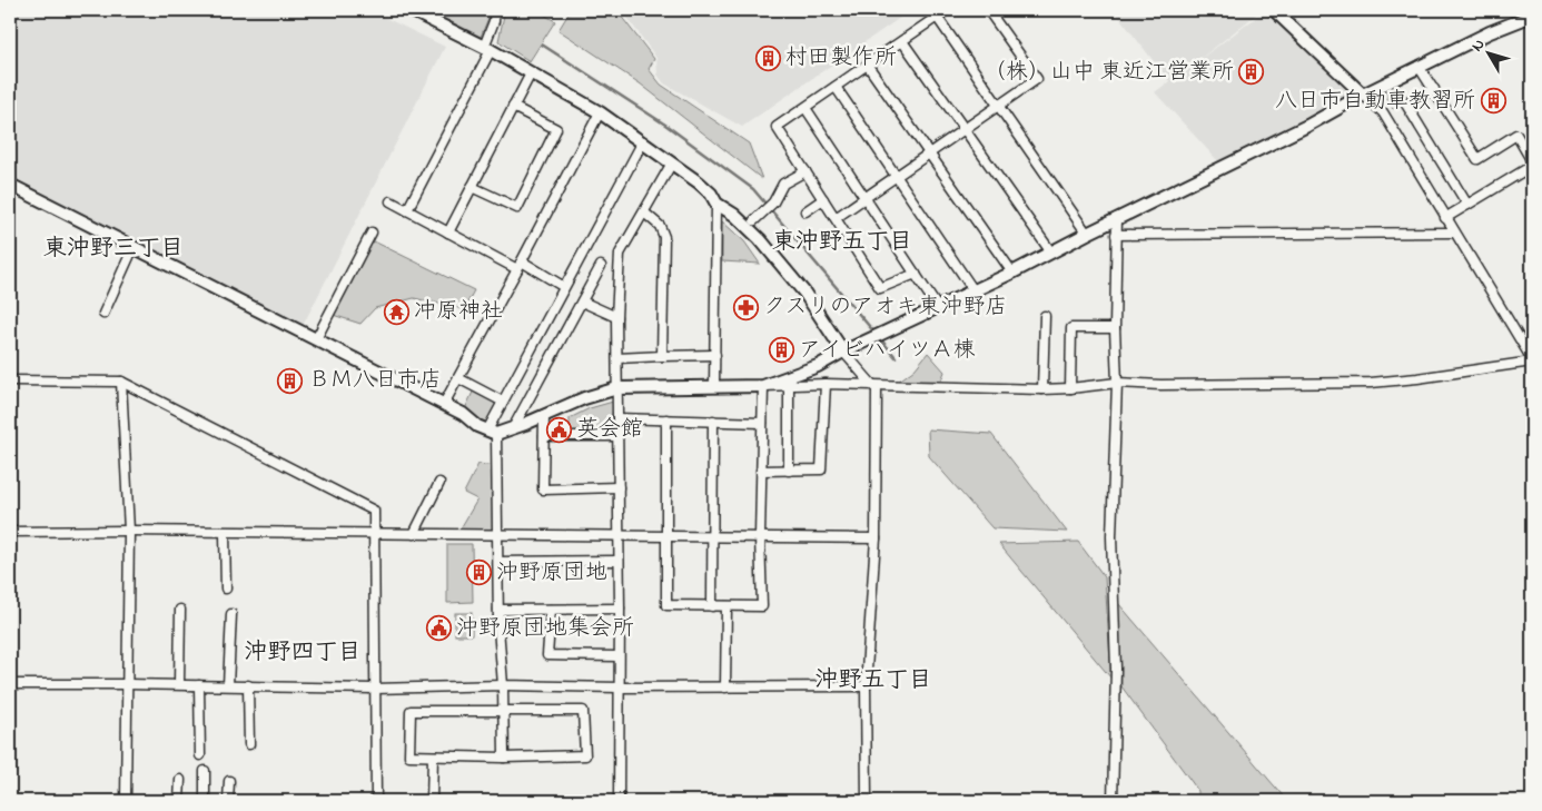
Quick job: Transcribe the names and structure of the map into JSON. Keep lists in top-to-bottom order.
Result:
{
  "districts": [
    "東沖野五丁目",
    "東沖野三丁目",
    "沖野四丁目",
    "沖野五丁目"
  ],
  "places": {
    "building": [
      "村田製作所",
      "（株）山中 東近江営業所",
      "八日市自動車教習所",
      "アイビハイツＡ棟",
      "ＢＭ八日市店",
      "沖野原団地"
    ],
    "pharmacy": ["クスリのアオキ東沖野店"],
    "temple": ["冲原神社"],
    "public building": ["英会館", "沖野原団地集会所"]
  },
  "north": "top left"
}
